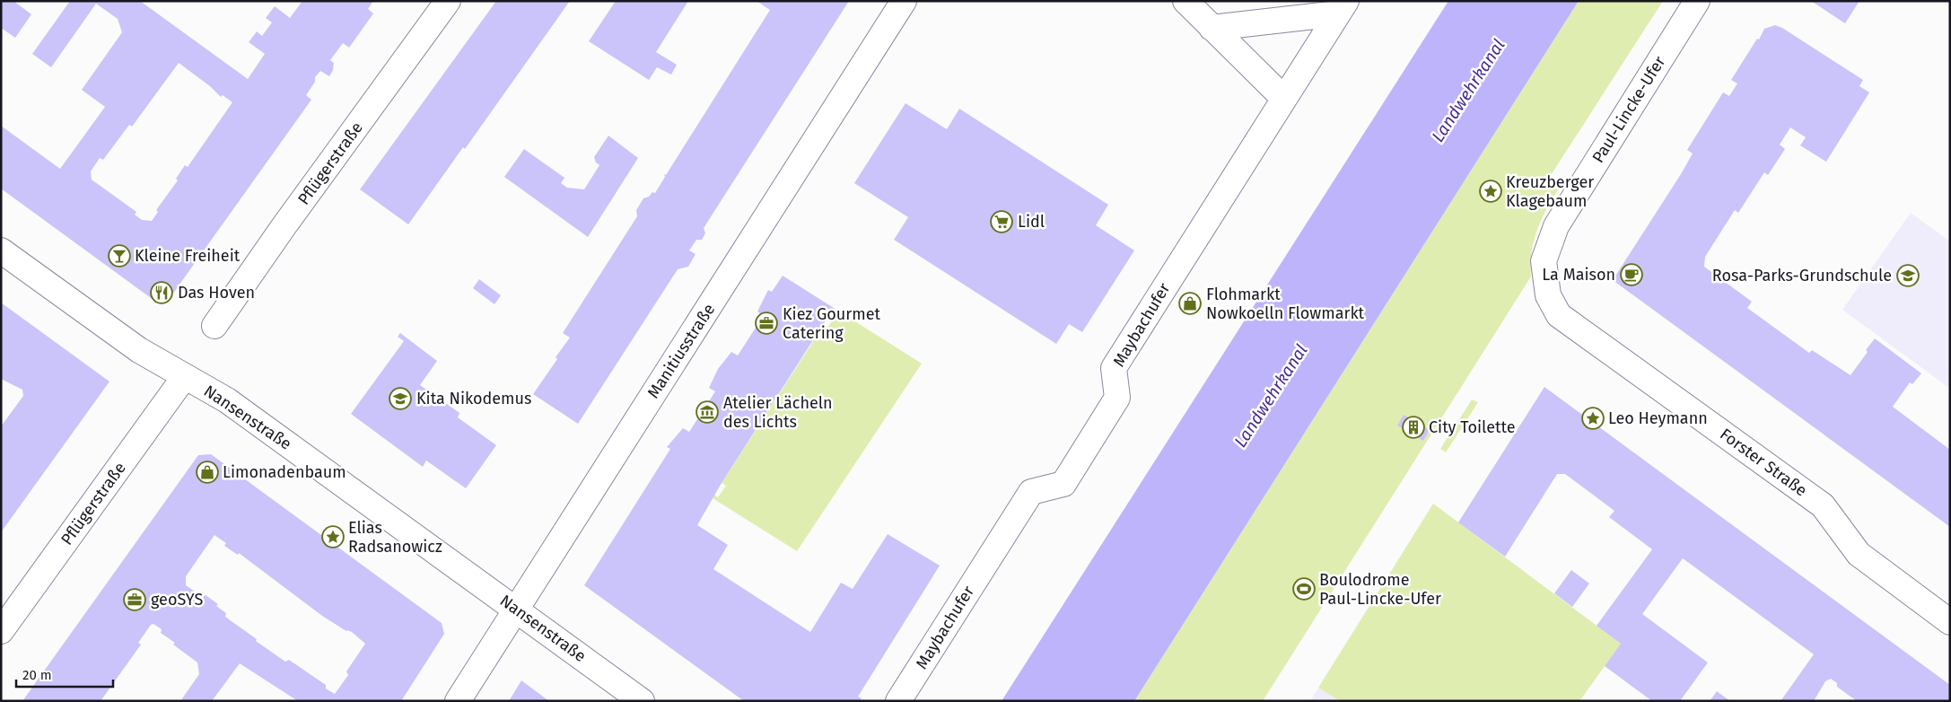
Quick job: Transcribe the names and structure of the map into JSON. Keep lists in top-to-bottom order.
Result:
{
  "streets": {
    "street": [
      "Paul-Lincke-Ufer",
      "Pflügerstraße",
      "Maybachufer",
      "Manitiusstraße",
      "Nansenstraße",
      "Forster Straße"
    ]
  },
  "crossings": [
    ["Paul-Lincke-Ufer", "Forster Straße"],
    ["Pflügerstraße", "Nansenstraße"],
    ["Manitiusstraße", "Nansenstraße"]
  ],
  "water": ["Landwehrkanal"],
  "places": {
    "place": ["Kreuzberger Klagebaum", "Leo Heymann", "Elias Radsanowicz"],
    "supermarket": ["Lidl"],
    "bar": ["Kleine Freiheit"],
    "cafe": ["La Maison"],
    "school or university": ["Rosa-Parks-Grundschule", "Kita Nikodemus"],
    "restaurant": ["Das Hoven"],
    "shop": ["Flohmarkt Nowkoelln Flowmarkt", "Limonadenbaum"],
    "office": ["Kiez Gourmet Catering", "geoSYS"],
    "museum": ["Atelier Lächeln des Lichts"],
    "building": ["City Toilette"],
    "sports": ["Boulodrome Paul-Lincke-Ufer"]
  },
  "scale_bar": "20 m"
}
